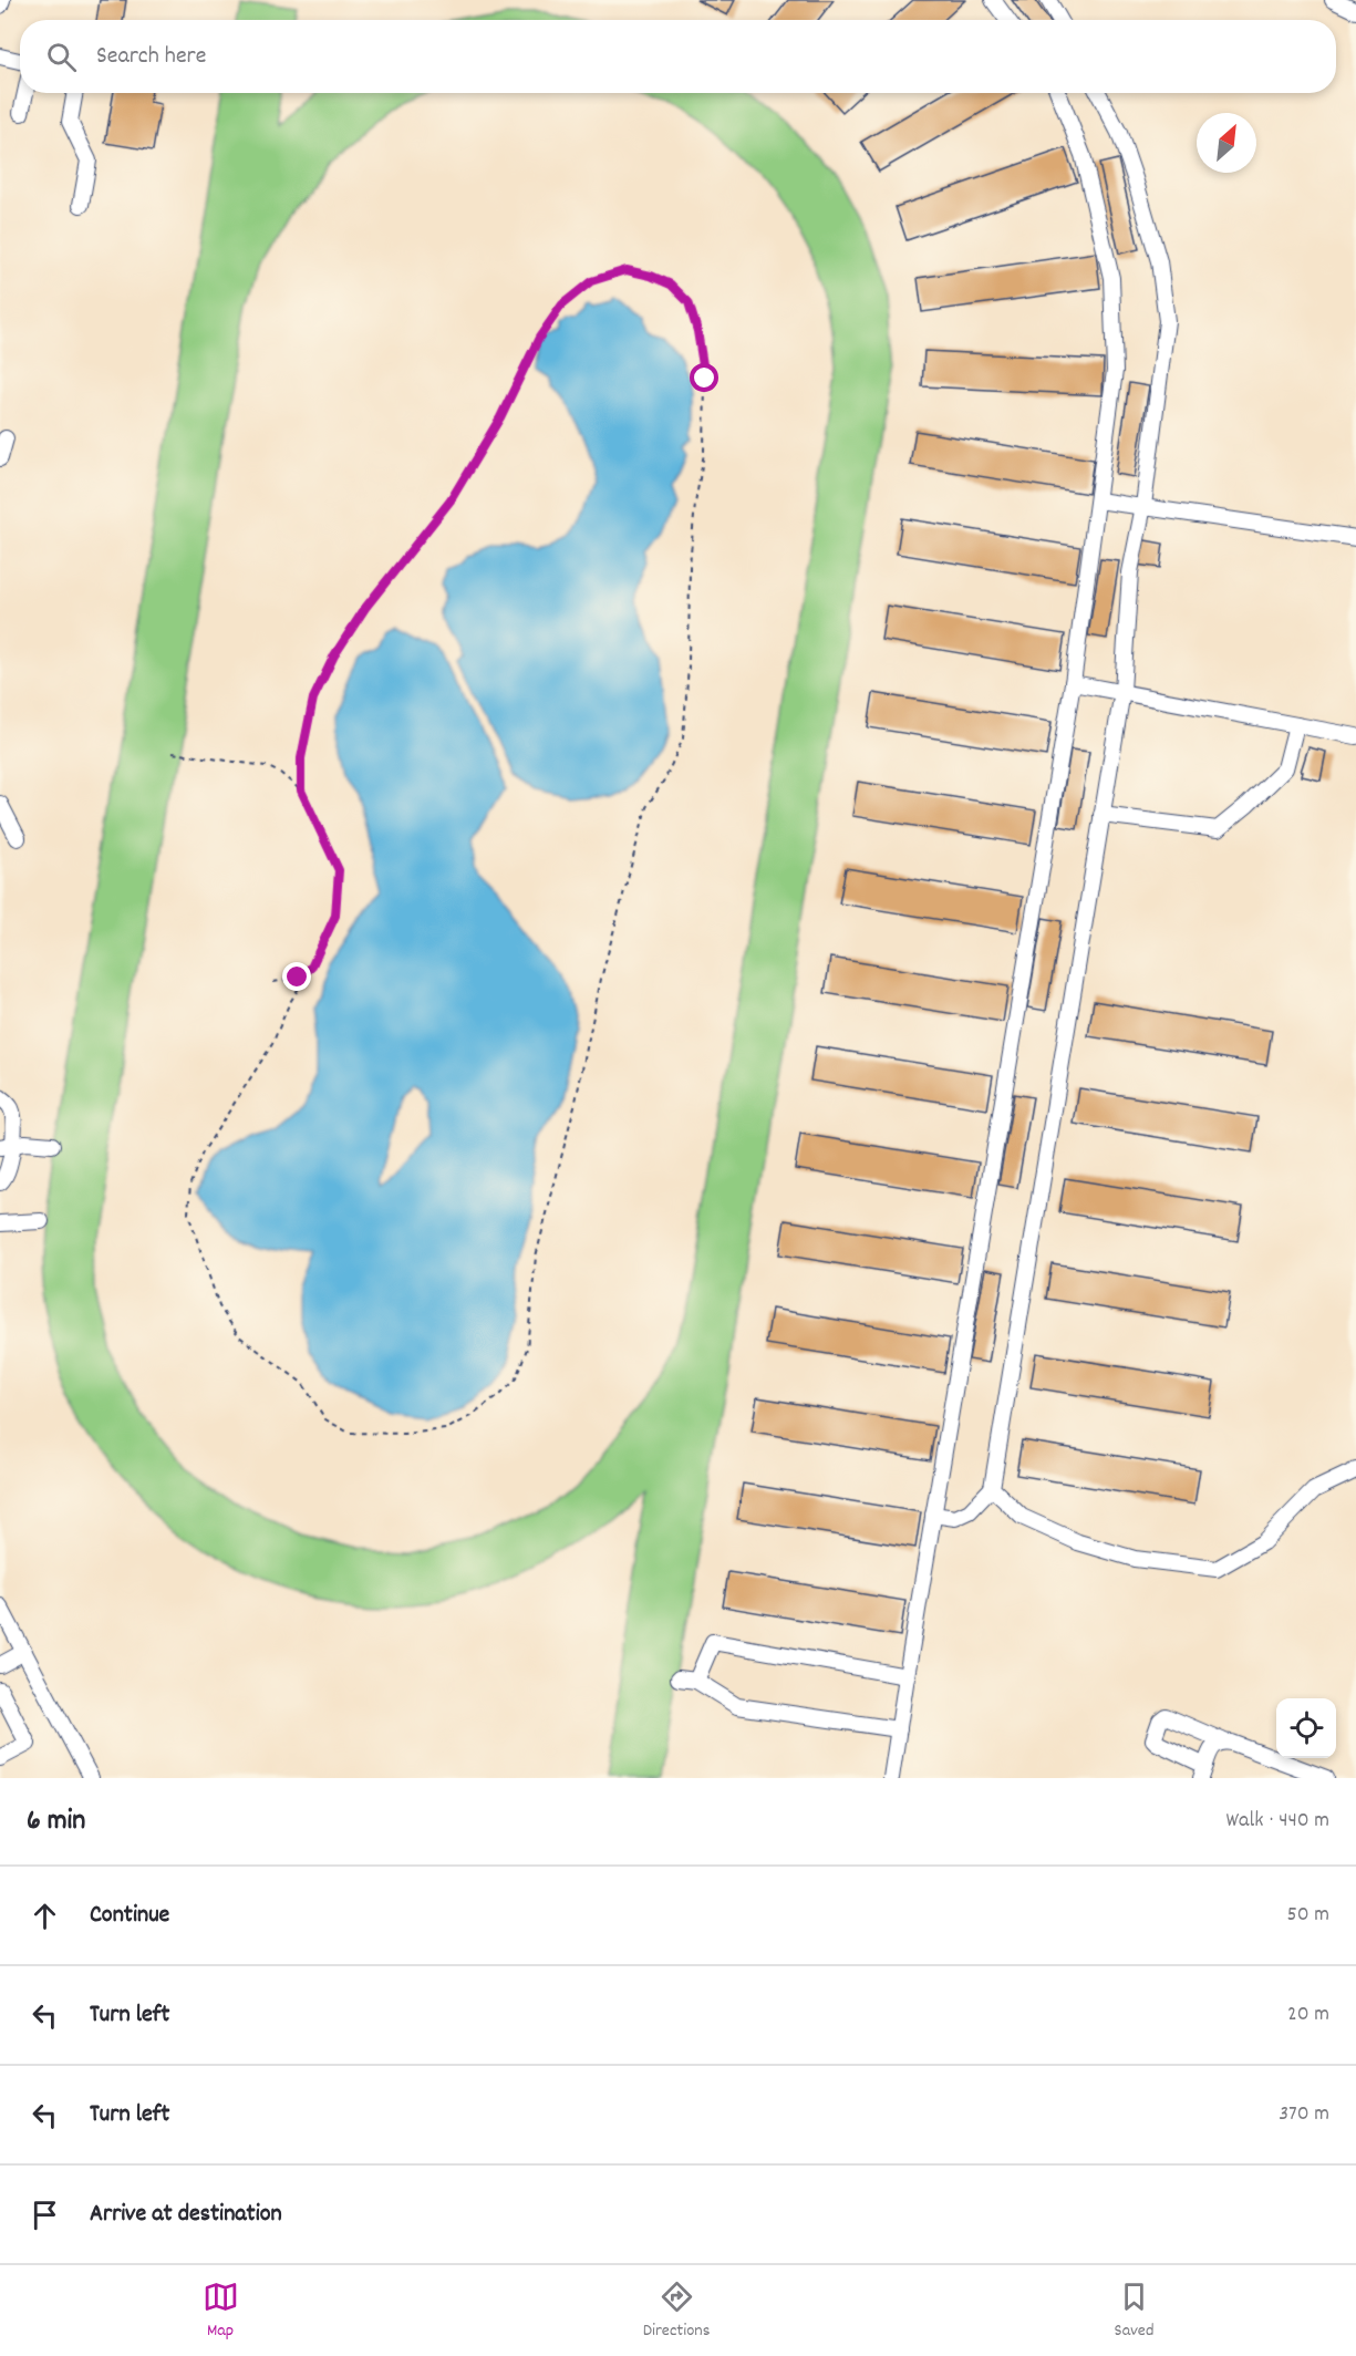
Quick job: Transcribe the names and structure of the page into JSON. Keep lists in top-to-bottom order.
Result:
{
  "north": "top right",
  "page": {
    "search": "Search here",
    "heading": ["6 min", "Walk · 440 m"],
    "list": [
      ["Continue", "50 m"],
      ["Turn left", "20 m"],
      ["Turn left", "370 m"],
      "Arrive at destination"
    ],
    "nav": ["Map", "Directions", "Saved"]
  }
}
